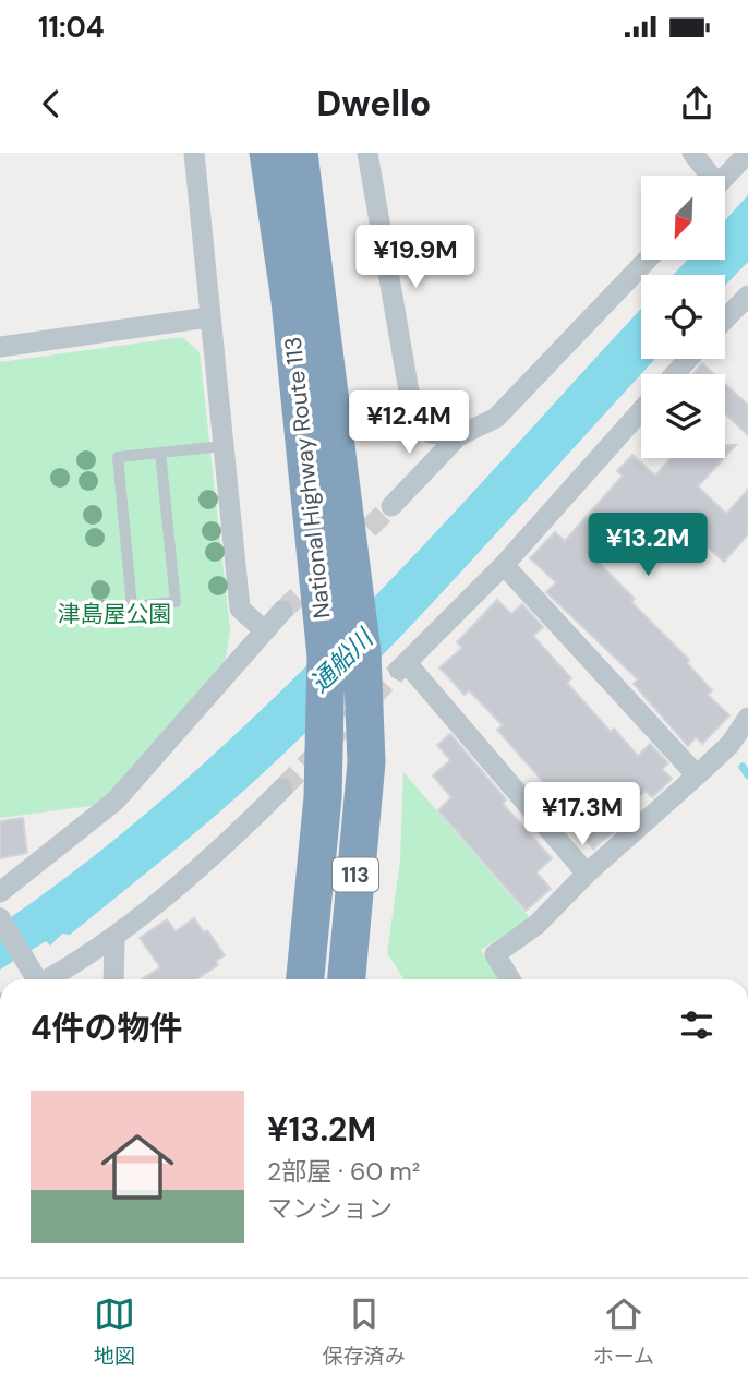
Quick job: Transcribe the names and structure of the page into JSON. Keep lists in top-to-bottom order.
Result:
{
  "streets": {
    "highway": ["National Highway Route 113", "113"]
  },
  "water": ["通船川"],
  "parks": ["津島屋公園"],
  "north": "bottom left",
  "page": {
    "status": "11:04",
    "header": "Dwello",
    "price": [
      "¥19.9M",
      "¥12.4M",
      "¥13.2M",
      "¥17.3M"
    ],
    "heading": "4件の物件",
    "list": [
      {
        "name": "¥13.2M",
        "note": "2部屋 · 60 m² · マンション"
      }
    ],
    "tabs": ["地図", "保存済み", "ホーム"]
  }
}
